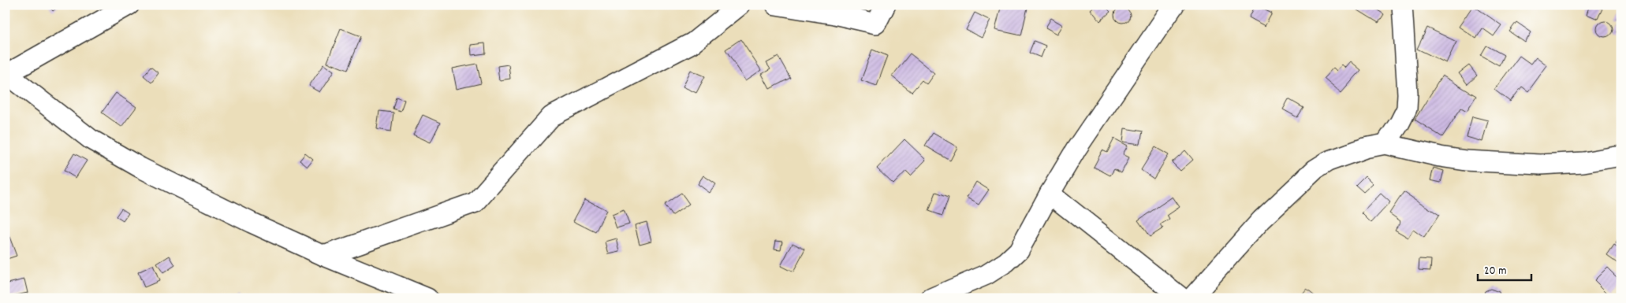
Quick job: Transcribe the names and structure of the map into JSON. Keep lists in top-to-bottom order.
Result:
{
  "scale_bar": "20 m"
}
